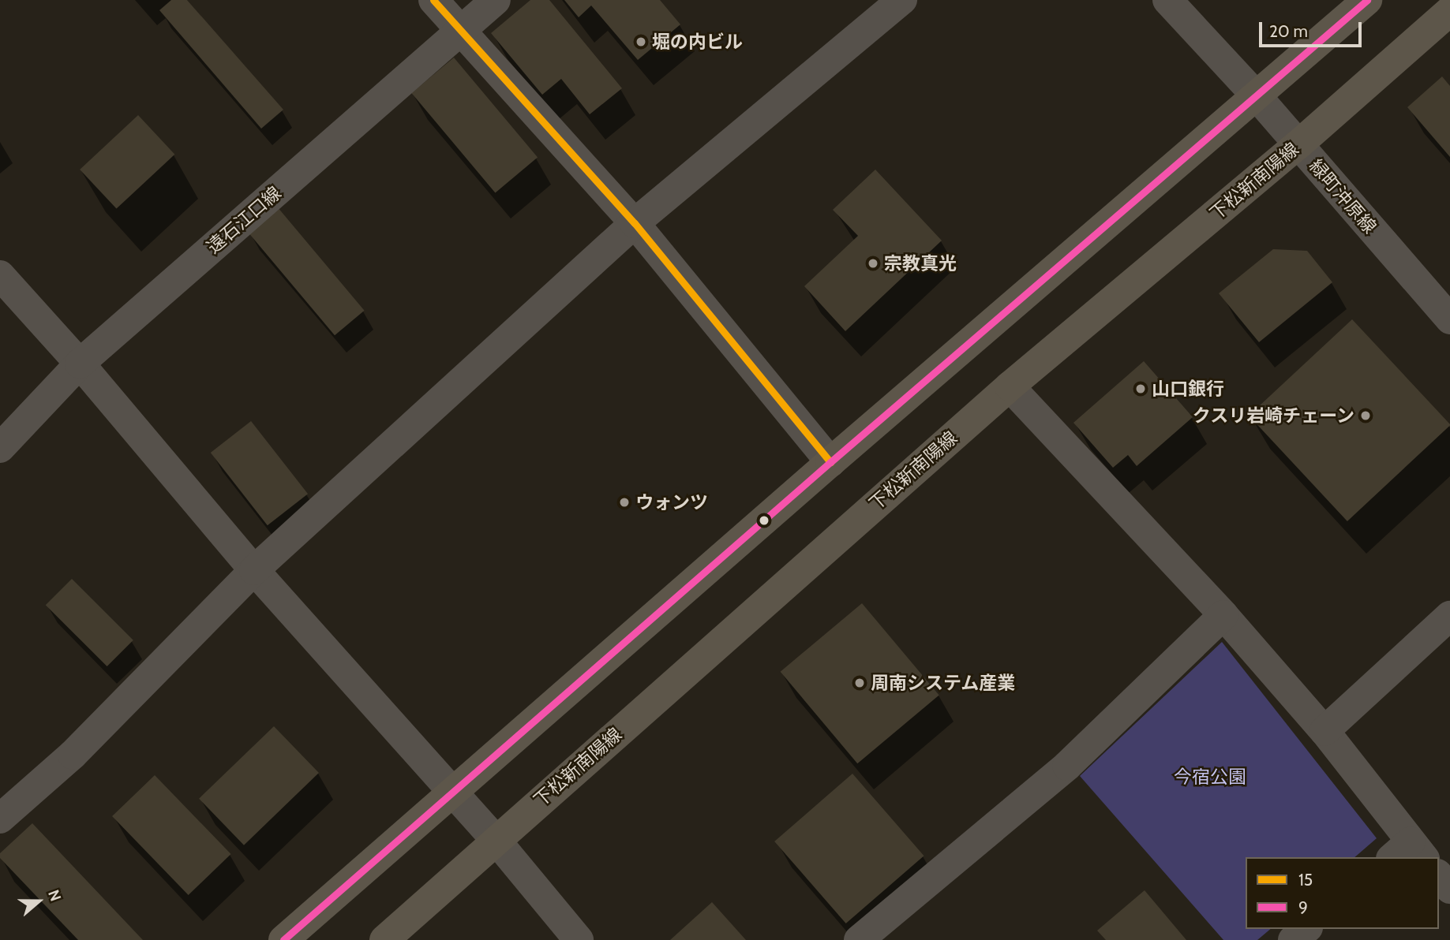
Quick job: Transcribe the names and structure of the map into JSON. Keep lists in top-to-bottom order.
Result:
{
  "streets": {
    "main road": ["下松新南陽線"],
    "street": ["緑町沖原線", "遠石江口線"]
  },
  "crossings": [
    ["下松新南陽線", "緑町沖原線"]
  ],
  "parks": ["今宿公園"],
  "places": [
    "堀の内ビル",
    "宗教真光",
    "山口銀行",
    "クスリ岩崎チェーン",
    "ウォンツ",
    "周南システム産業"
  ],
  "lines": ["transit line 15", "transit line 9"],
  "legend": ["15", "9"],
  "scale_bar": "20 m",
  "north": "right"
}
